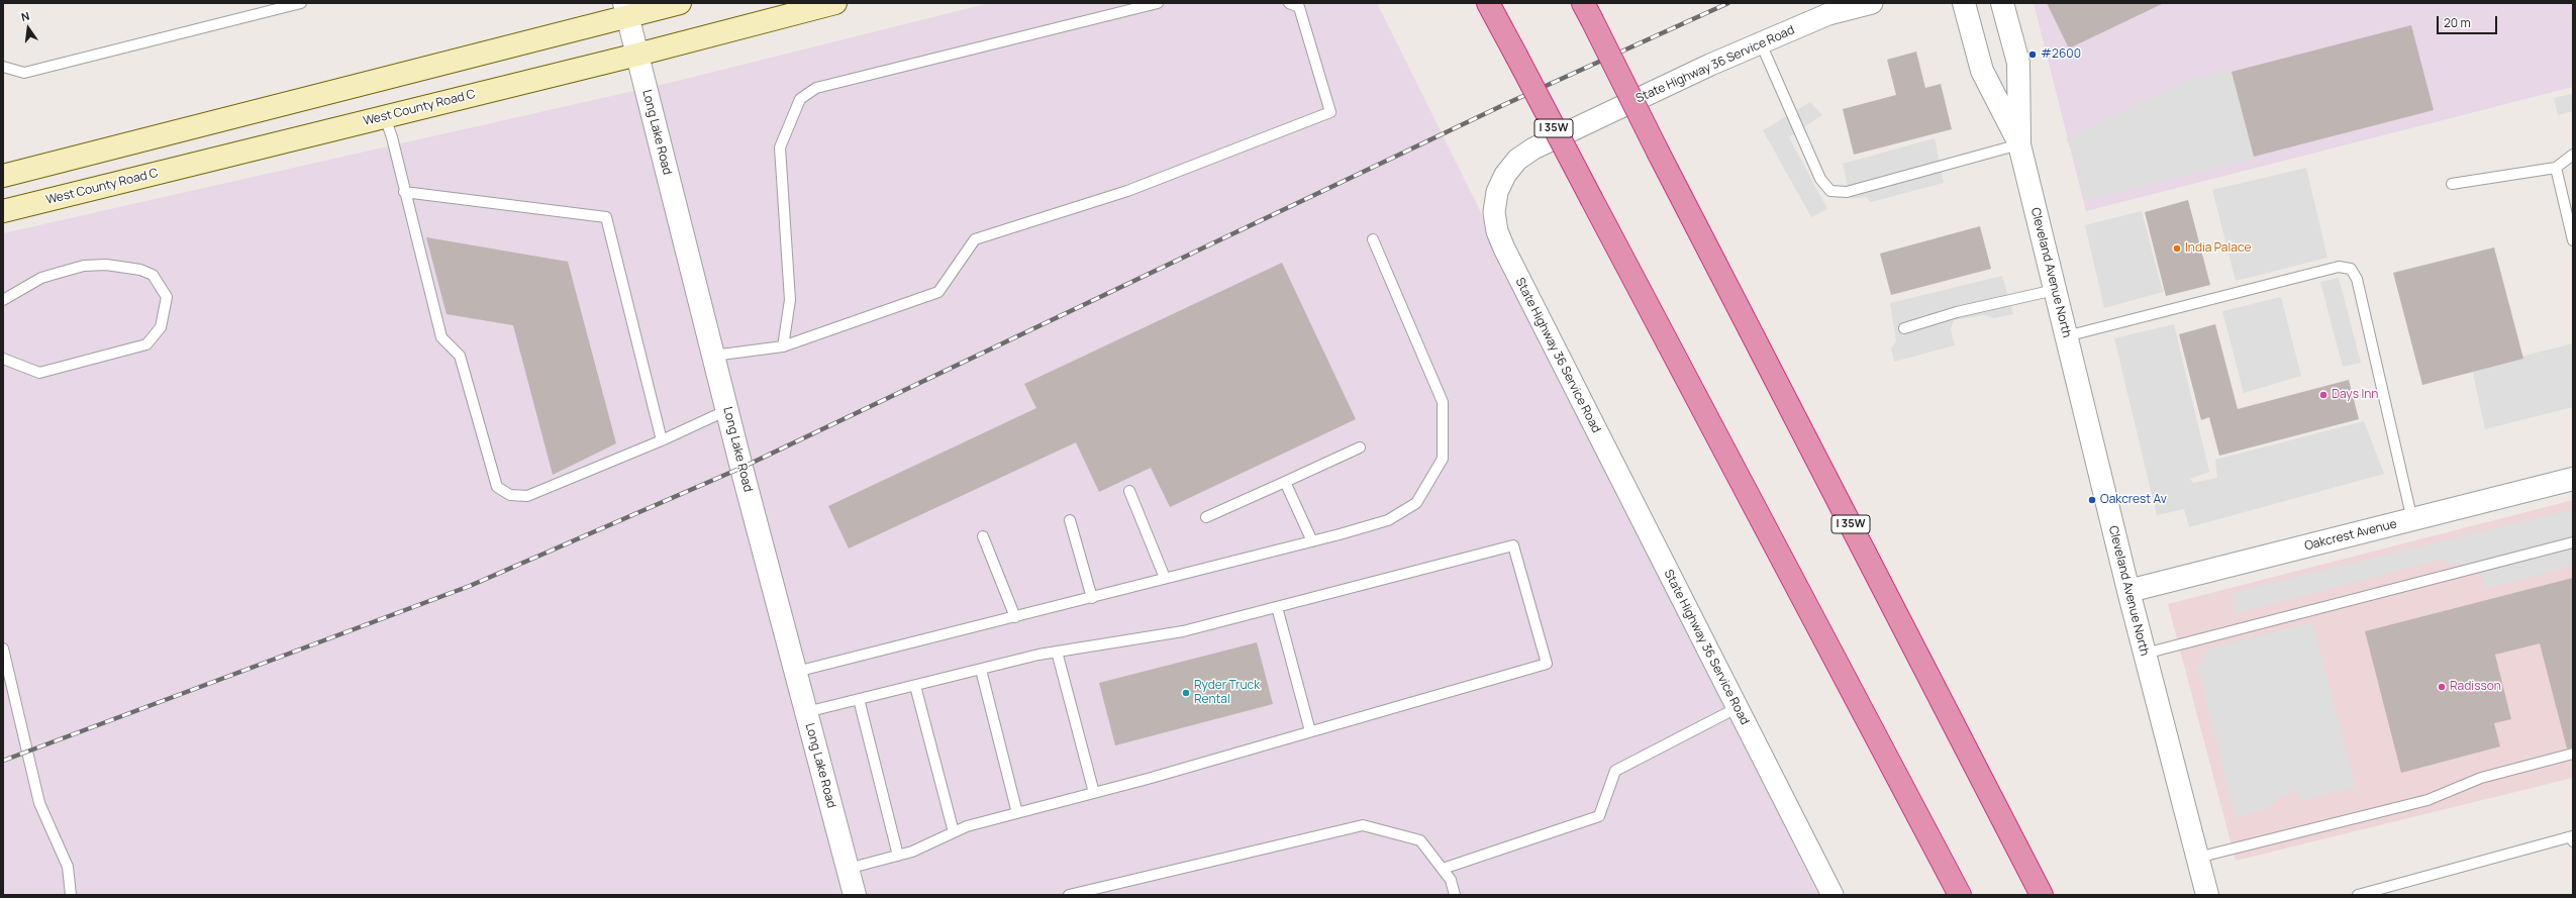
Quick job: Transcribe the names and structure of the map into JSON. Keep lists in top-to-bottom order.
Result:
{
  "streets": {
    "highway": ["I 35W"],
    "main road": ["West County Road C"],
    "street": [
      "State Highway 36 Service Road",
      "Long Lake Road",
      "Cleveland Avenue North",
      "Oakcrest Avenue"
    ]
  },
  "crossings": [
    ["West County Road C", "Long Lake Road"],
    ["Cleveland Avenue North", "Oakcrest Avenue"]
  ],
  "places": [
    "#2600",
    "India Palace",
    "Days Inn",
    "Oakcrest Av",
    "Radisson",
    "Ryder Truck Rental"
  ],
  "scale_bar": "20 m",
  "north": "top"
}
